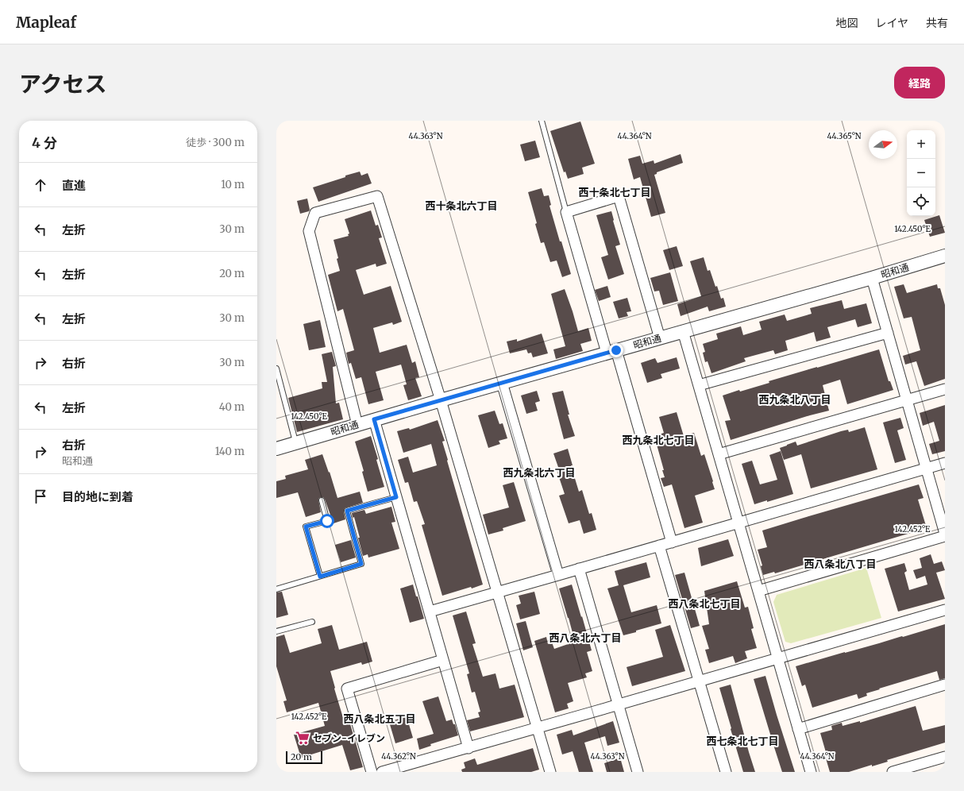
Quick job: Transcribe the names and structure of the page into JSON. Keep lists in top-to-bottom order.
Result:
{
  "streets": {
    "street": ["昭和通"]
  },
  "districts": [
    "西十条北七丁目",
    "西十条北六丁目",
    "西九条北八丁目",
    "西九条北七丁目",
    "西九条北六丁目",
    "西八条北八丁目",
    "西八条北七丁目",
    "西八条北六丁目",
    "西八条北五丁目",
    "西七条北七丁目"
  ],
  "places": {
    "supermarket": ["セブン-イレブン"]
  },
  "scale_bar": "20 m",
  "north": "right",
  "page": {
    "header": "Mapleaf",
    "nav": ["地図", "レイヤ", "共有"],
    "title": "アクセス",
    "buttons": "経路",
    "heading": ["4 分", "徒歩 · 300 m"],
    "map_buttons": ["+", "−"],
    "list": [
      ["直進", "10 m"],
      ["左折", "30 m"],
      ["左折", "20 m"],
      ["左折", "30 m"],
      ["右折", "30 m"],
      ["左折", "40 m"],
      ["右折", "昭和通", "140 m"],
      "目的地に到着"
    ],
    "scale": "20 m"
  },
  "coordinates": [
    "44.363°N",
    "44.364°N",
    "44.365°N",
    "142.450°E",
    "142.452°E",
    "44.362°N"
  ]
}
